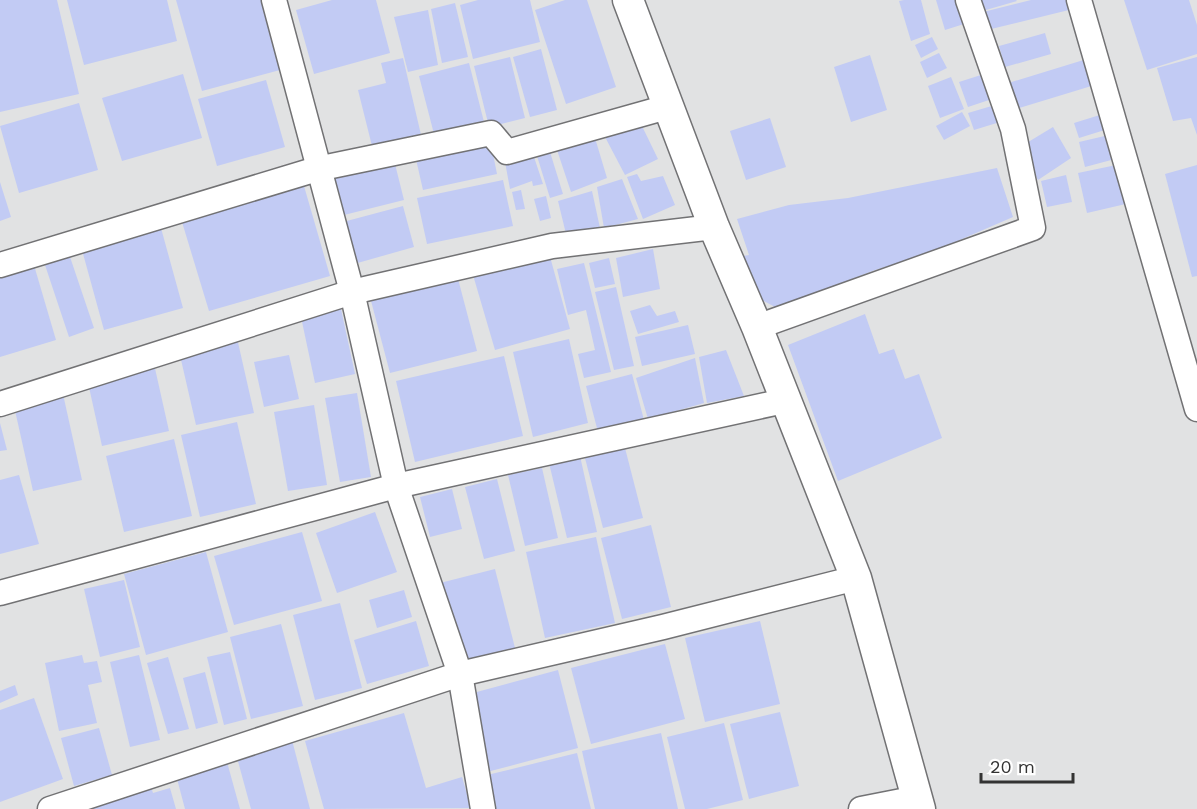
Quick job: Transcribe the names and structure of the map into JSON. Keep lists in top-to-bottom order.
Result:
{
  "scale_bar": "20 m"
}
